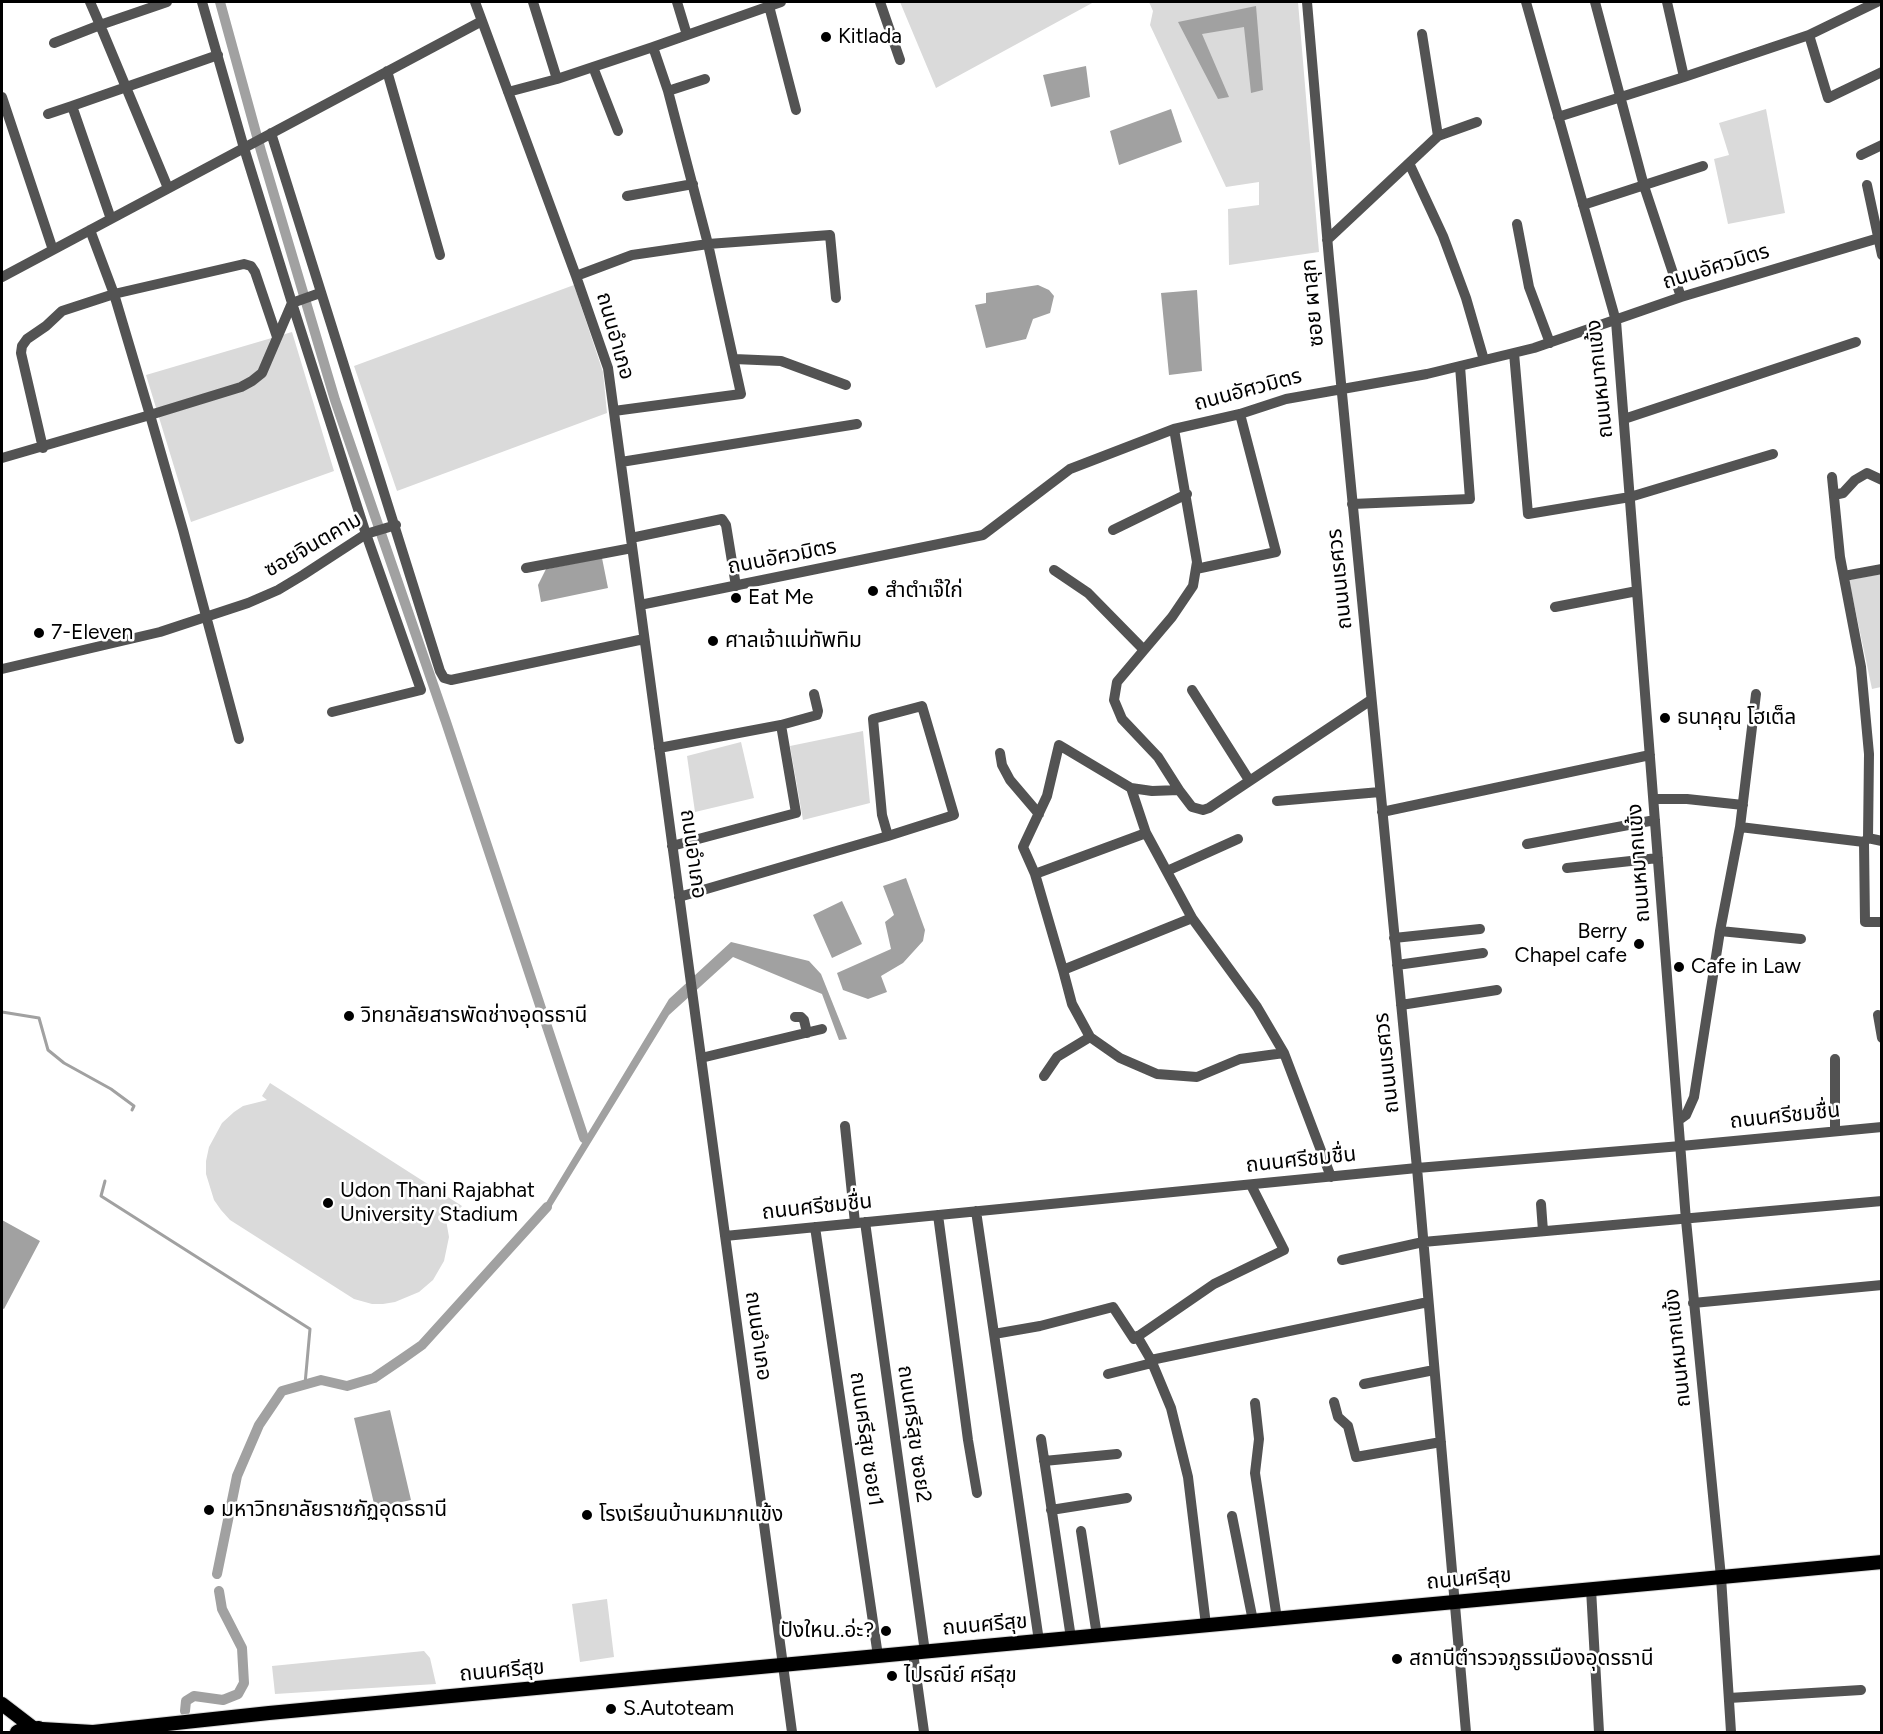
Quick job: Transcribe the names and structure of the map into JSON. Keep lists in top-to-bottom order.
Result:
{
  "streets": {
    "main road": ["ถนนศรีสุข"],
    "street": [
      "ถนนอัศวมิตร",
      "ซอย ผาสุก",
      "ถนนอำเภอ",
      "ถนนหมากแข้ง",
      "ซอยจินตคาม",
      "ถนนนเรศวร",
      "ถนนศรีชมชื่น",
      "ถนนศรีสุข ซอย2",
      "ถนนศรีสุข ซอย1"
    ]
  },
  "crossings": [
    ["ถนนอัศวมิตร", "ซอย ผาสุก"],
    ["ถนนอัศวมิตร", "ถนนอำเภอ"],
    ["ถนนอัศวมิตร", "ถนนหมากแข้ง"],
    ["ถนนอัศวมิตร", "ถนนนเรศวร"],
    ["ซอย ผาสุก", "ถนนนเรศวร"],
    ["ถนนอำเภอ", "ซอยจินตคาม"],
    ["ถนนอำเภอ", "ถนนศรีชมชื่น"],
    ["ถนนอำเภอ", "ถนนศรีสุข"],
    ["ถนนหมากแข้ง", "ถนนศรีชมชื่น"],
    ["ถนนหมากแข้ง", "ถนนศรีสุข"],
    ["ถนนนเรศวร", "ถนนศรีชมชื่น"],
    ["ถนนนเรศวร", "ถนนศรีสุข"],
    ["ถนนศรีชมชื่น", "ถนนศรีสุข ซอย2"],
    ["ถนนศรีชมชื่น", "ถนนศรีสุข ซอย1"],
    ["ถนนศรีสุข ซอย2", "ถนนศรีสุข"],
    ["ถนนศรีสุข ซอย1", "ถนนศรีสุข"]
  ],
  "places": [
    "Kitlada",
    "สำตำเจ๊ใก่",
    "Eat Me",
    "7-Eleven",
    "ศาลเจ้าแม่ทัพทิม",
    "ธนาคุณ โฮเต็ล",
    "Berry Chapel cafe",
    "Cafe in Law",
    "วิทยาลัยสารพัดช่างอุดรธานี",
    "Udon Thani Rajabhat University Stadium",
    "มหาวิทยาลัยราชภัฏอุดรธานี",
    "โรงเรียนบ้านหมากแข้ง",
    "ปังใหน..อ่ะ?",
    "สถานีตำรวจภูธรเมืองอุดรธานี",
    "ไปรณีย์ ศรีสุข",
    "S.Autoteam"
  ]
}
